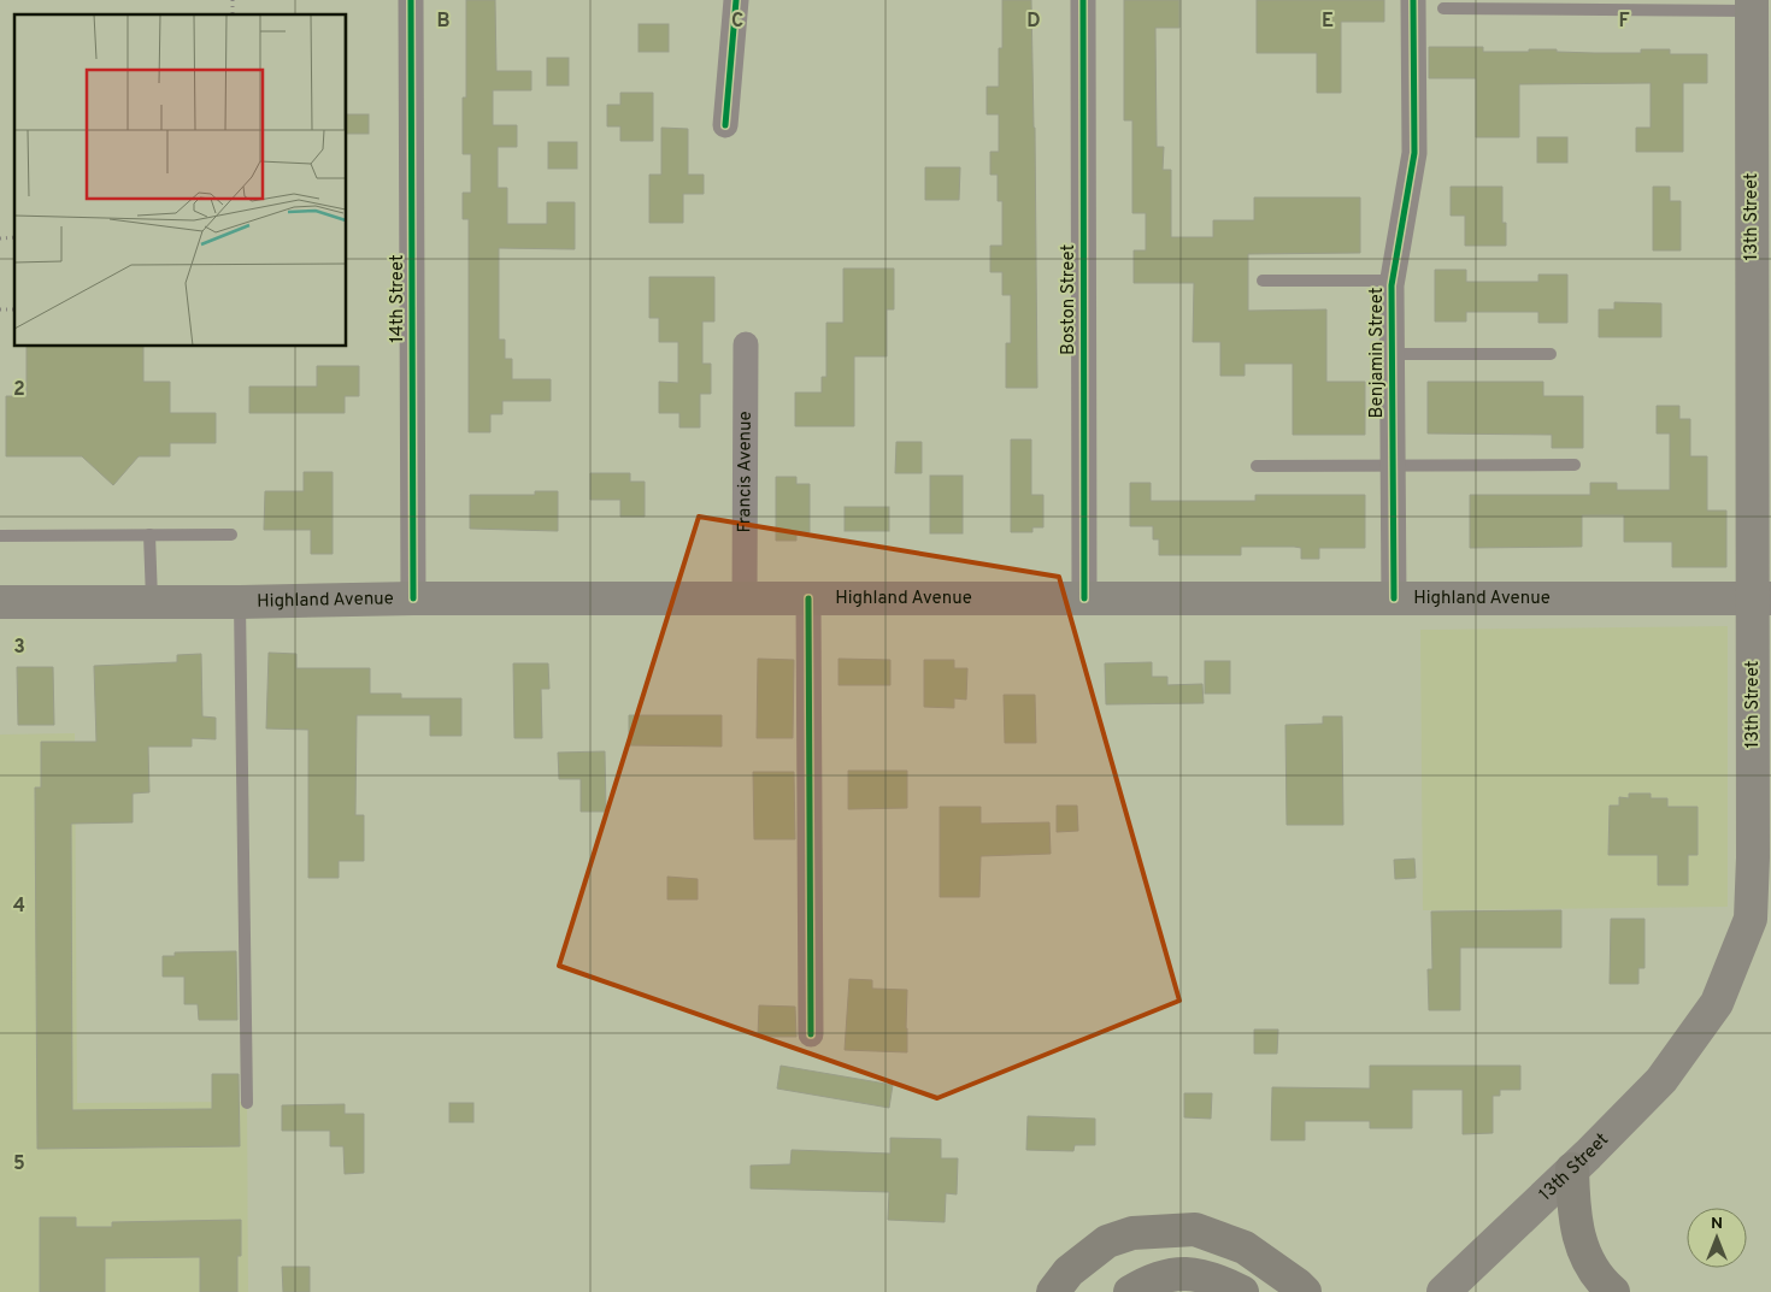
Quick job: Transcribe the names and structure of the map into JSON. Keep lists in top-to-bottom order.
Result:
{
  "streets": {
    "main road": ["13th Street", "Highland Avenue"],
    "street": [
      "14th Street",
      "Boston Street",
      "Benjamin Street",
      "Francis Avenue"
    ]
  },
  "crossings": [
    ["13th Street", "Highland Avenue"],
    ["14th Street", "Highland Avenue"],
    ["Boston Street", "Highland Avenue"],
    ["Benjamin Street", "Highland Avenue"],
    ["Francis Avenue", "Highland Avenue"]
  ],
  "north": "top",
  "grid": {
    "columns": [
      "B",
      "C",
      "D",
      "E",
      "F"
    ],
    "rows": [
      "2",
      "3",
      "4",
      "5"
    ]
  }
}
